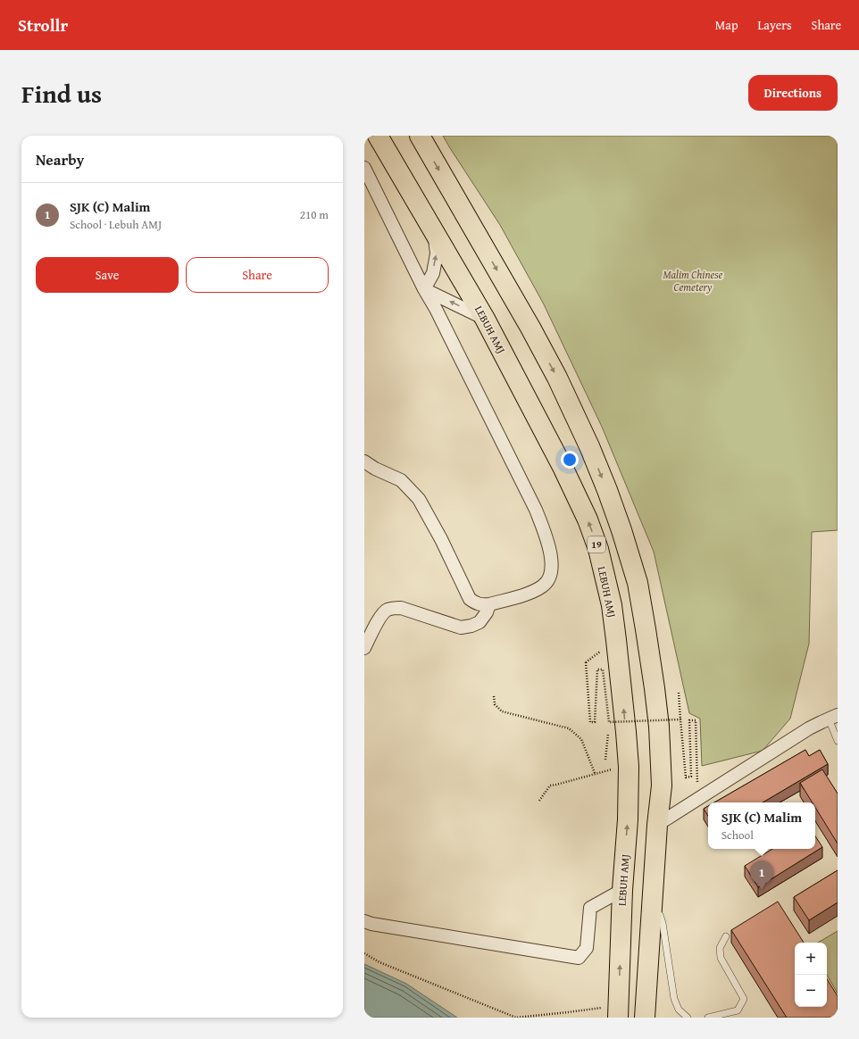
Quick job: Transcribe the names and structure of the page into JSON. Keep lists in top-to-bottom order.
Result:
{
  "streets": {
    "highway": ["LEBUH AMJ", "19"]
  },
  "parks": ["Malim Chinese Cemetery"],
  "page": {
    "header": "Strollr",
    "nav": ["Map", "Layers", "Share"],
    "title": "Find us",
    "buttons": [
      "Directions",
      ["Save", "Share"]
    ],
    "heading": "Nearby",
    "list": [
      {
        "mark": "1",
        "name": "SJK (C) Malim",
        "note": "School · Lebuh AMJ",
        "value": "210 m"
      }
    ],
    "popup": ["SJK (C) Malim", "School"],
    "pins": "1",
    "map_buttons": ["+", "−"]
  }
}
